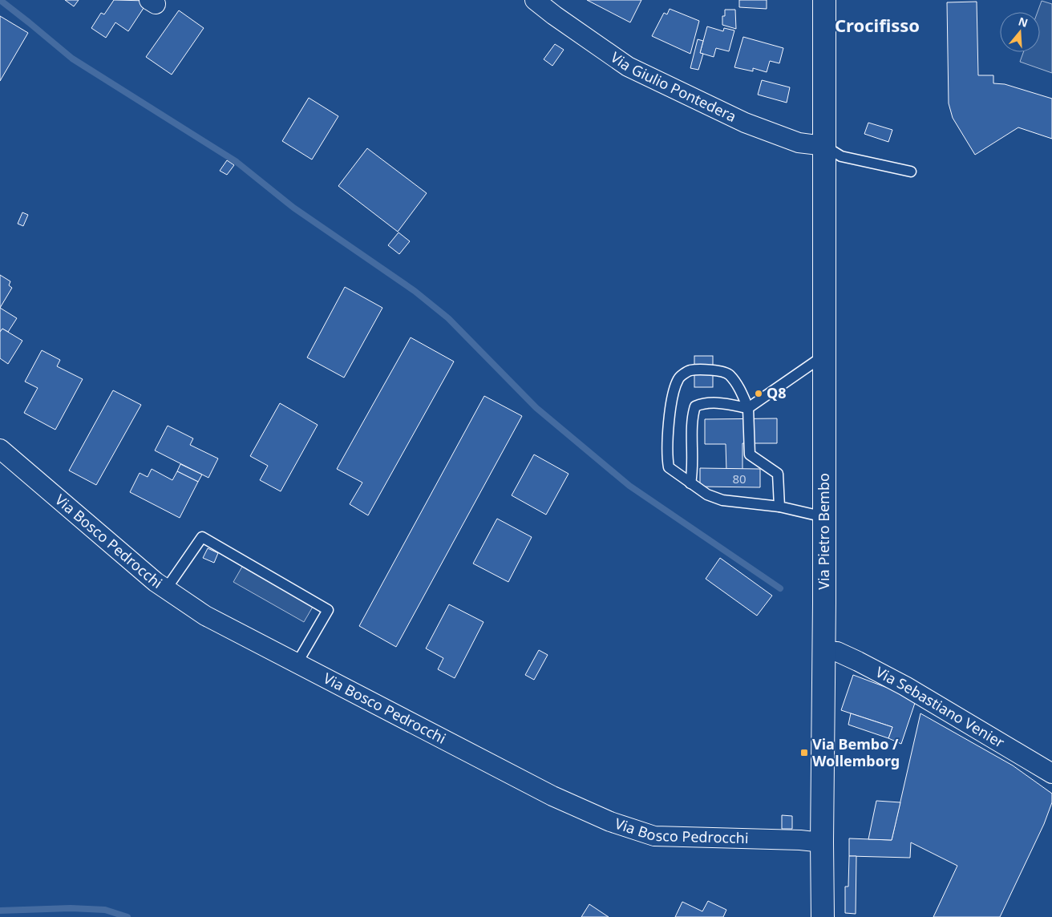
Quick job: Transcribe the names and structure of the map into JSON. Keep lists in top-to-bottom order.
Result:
{
  "streets": {
    "main road": ["Via Pietro Bembo"],
    "street": ["Via Giulio Pontedera", "Via Bosco Pedrocchi", "Via Sebastiano Venier"]
  },
  "crossings": [
    ["Via Giulio Pontedera", "Via Pietro Bembo"],
    ["Via Pietro Bembo", "Via Bosco Pedrocchi"],
    ["Via Pietro Bembo", "Via Sebastiano Venier"]
  ],
  "districts": ["Crocifisso"],
  "places": {
    "other": ["Q8"],
    "transit": ["Via Bembo / Wollemborg"]
  },
  "house_numbers": ["80"],
  "north": "top"
}
